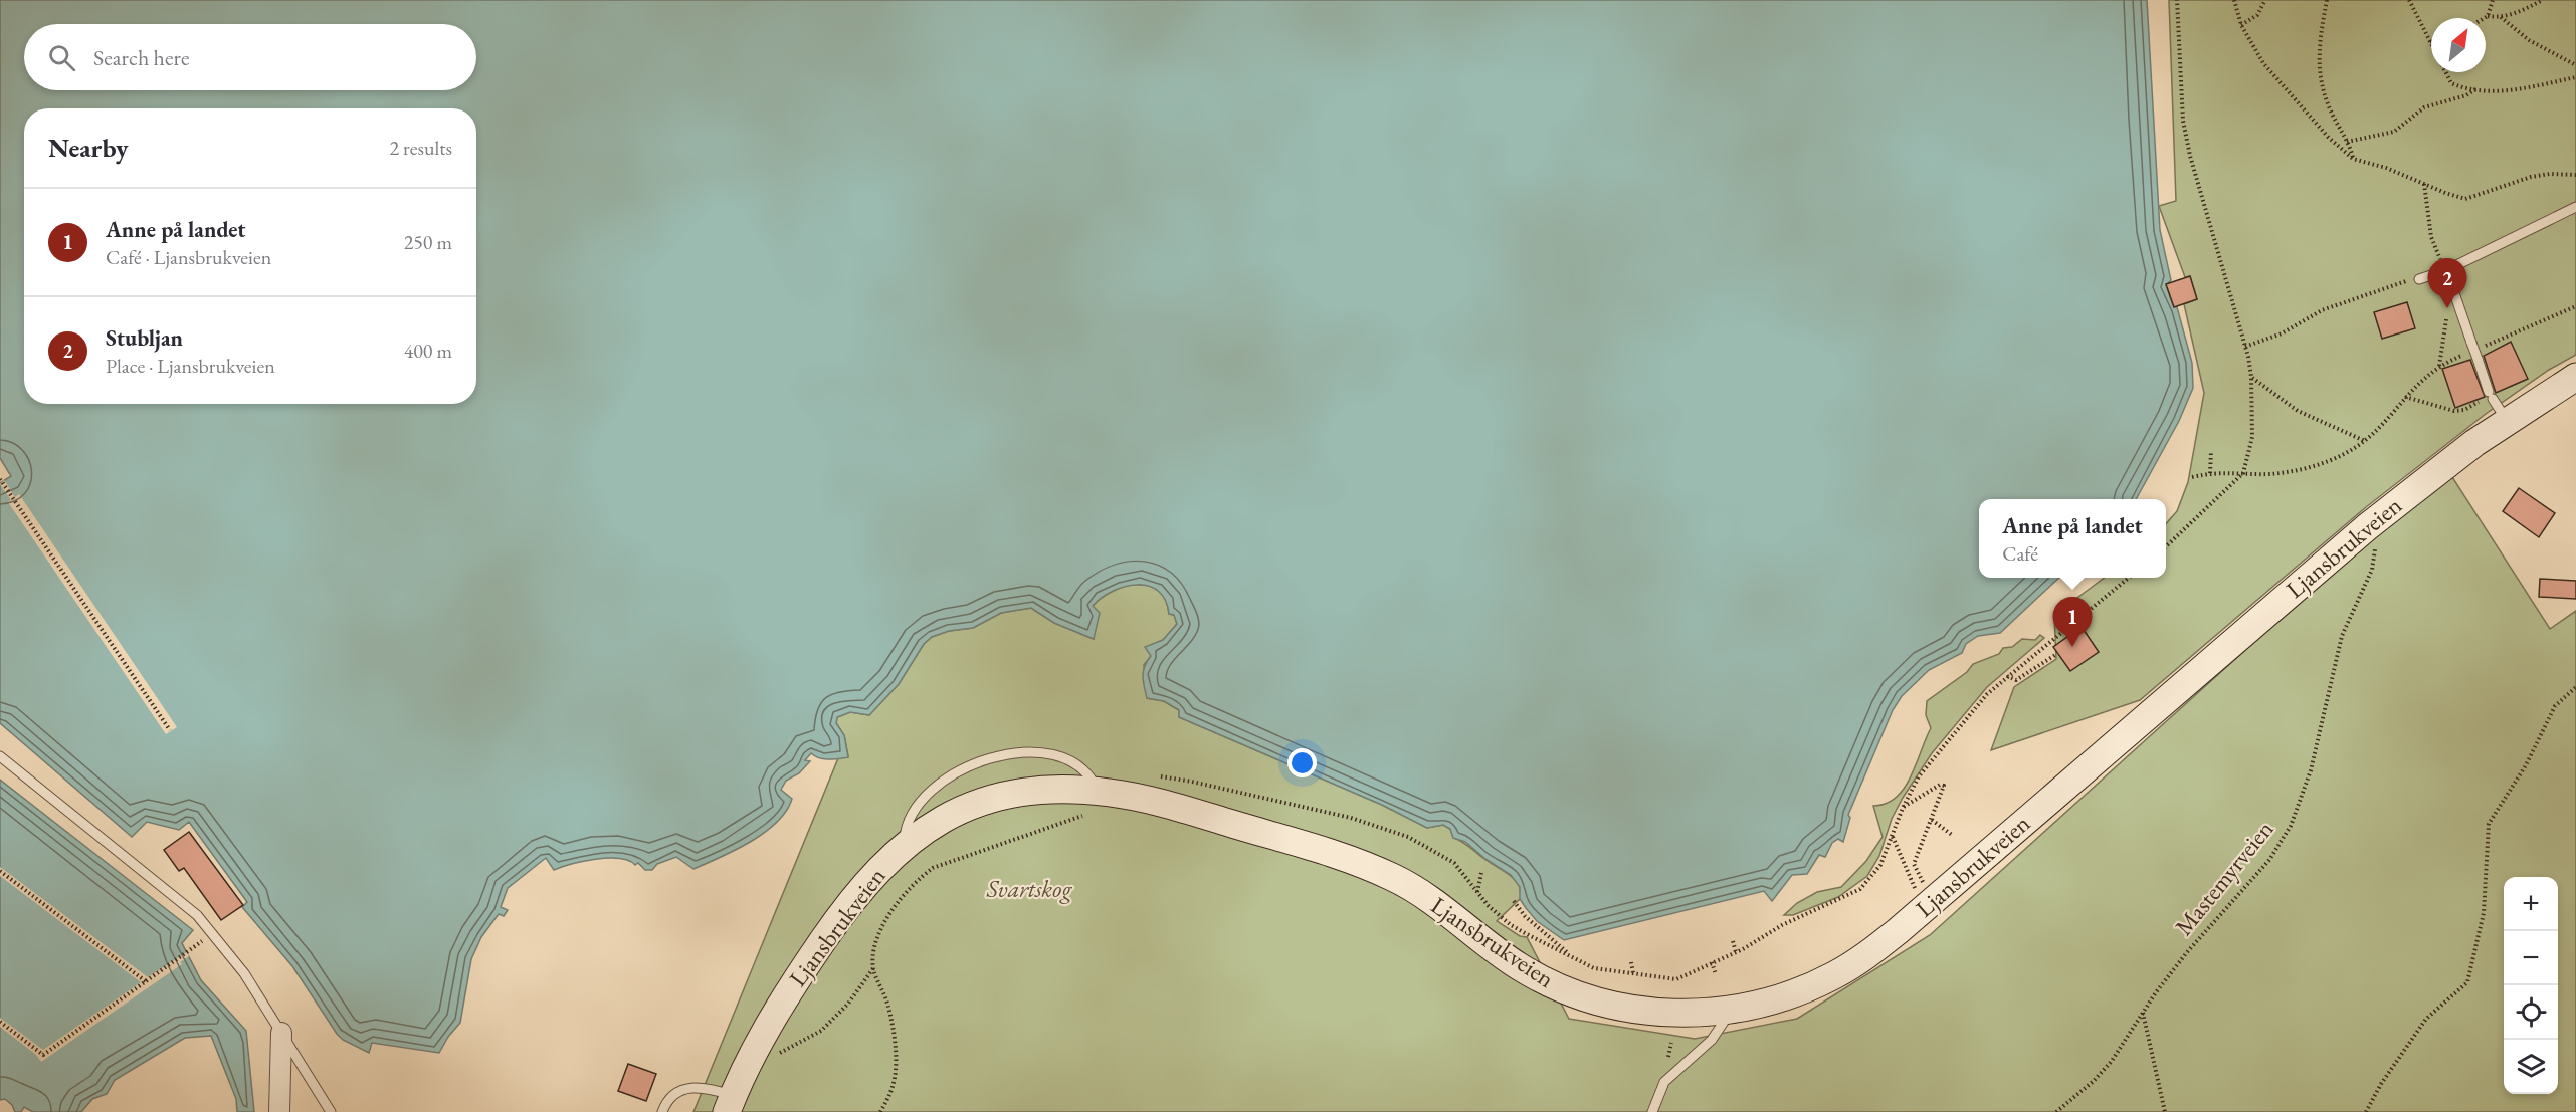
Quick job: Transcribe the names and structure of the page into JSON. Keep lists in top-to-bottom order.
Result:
{
  "streets": {
    "main road": ["Ljansbrukveien"],
    "path": ["Mastemyrveien"]
  },
  "crossings": [
    ["Ljansbrukveien", "Mastemyrveien"]
  ],
  "parks": ["Svartskog"],
  "north": "top right",
  "page": {
    "search": "Search here",
    "heading": ["Nearby", "2 results"],
    "list": [
      {
        "mark": "1",
        "name": "Anne på landet",
        "note": "Café · Ljansbrukveien",
        "value": "250 m"
      },
      {
        "mark": "2",
        "name": "Stubljan",
        "note": "Place · Ljansbrukveien",
        "value": "400 m"
      }
    ],
    "pins": ["2", "1"],
    "popup": ["Anne på landet", "Café"],
    "map_buttons": ["+", "−"]
  }
}
